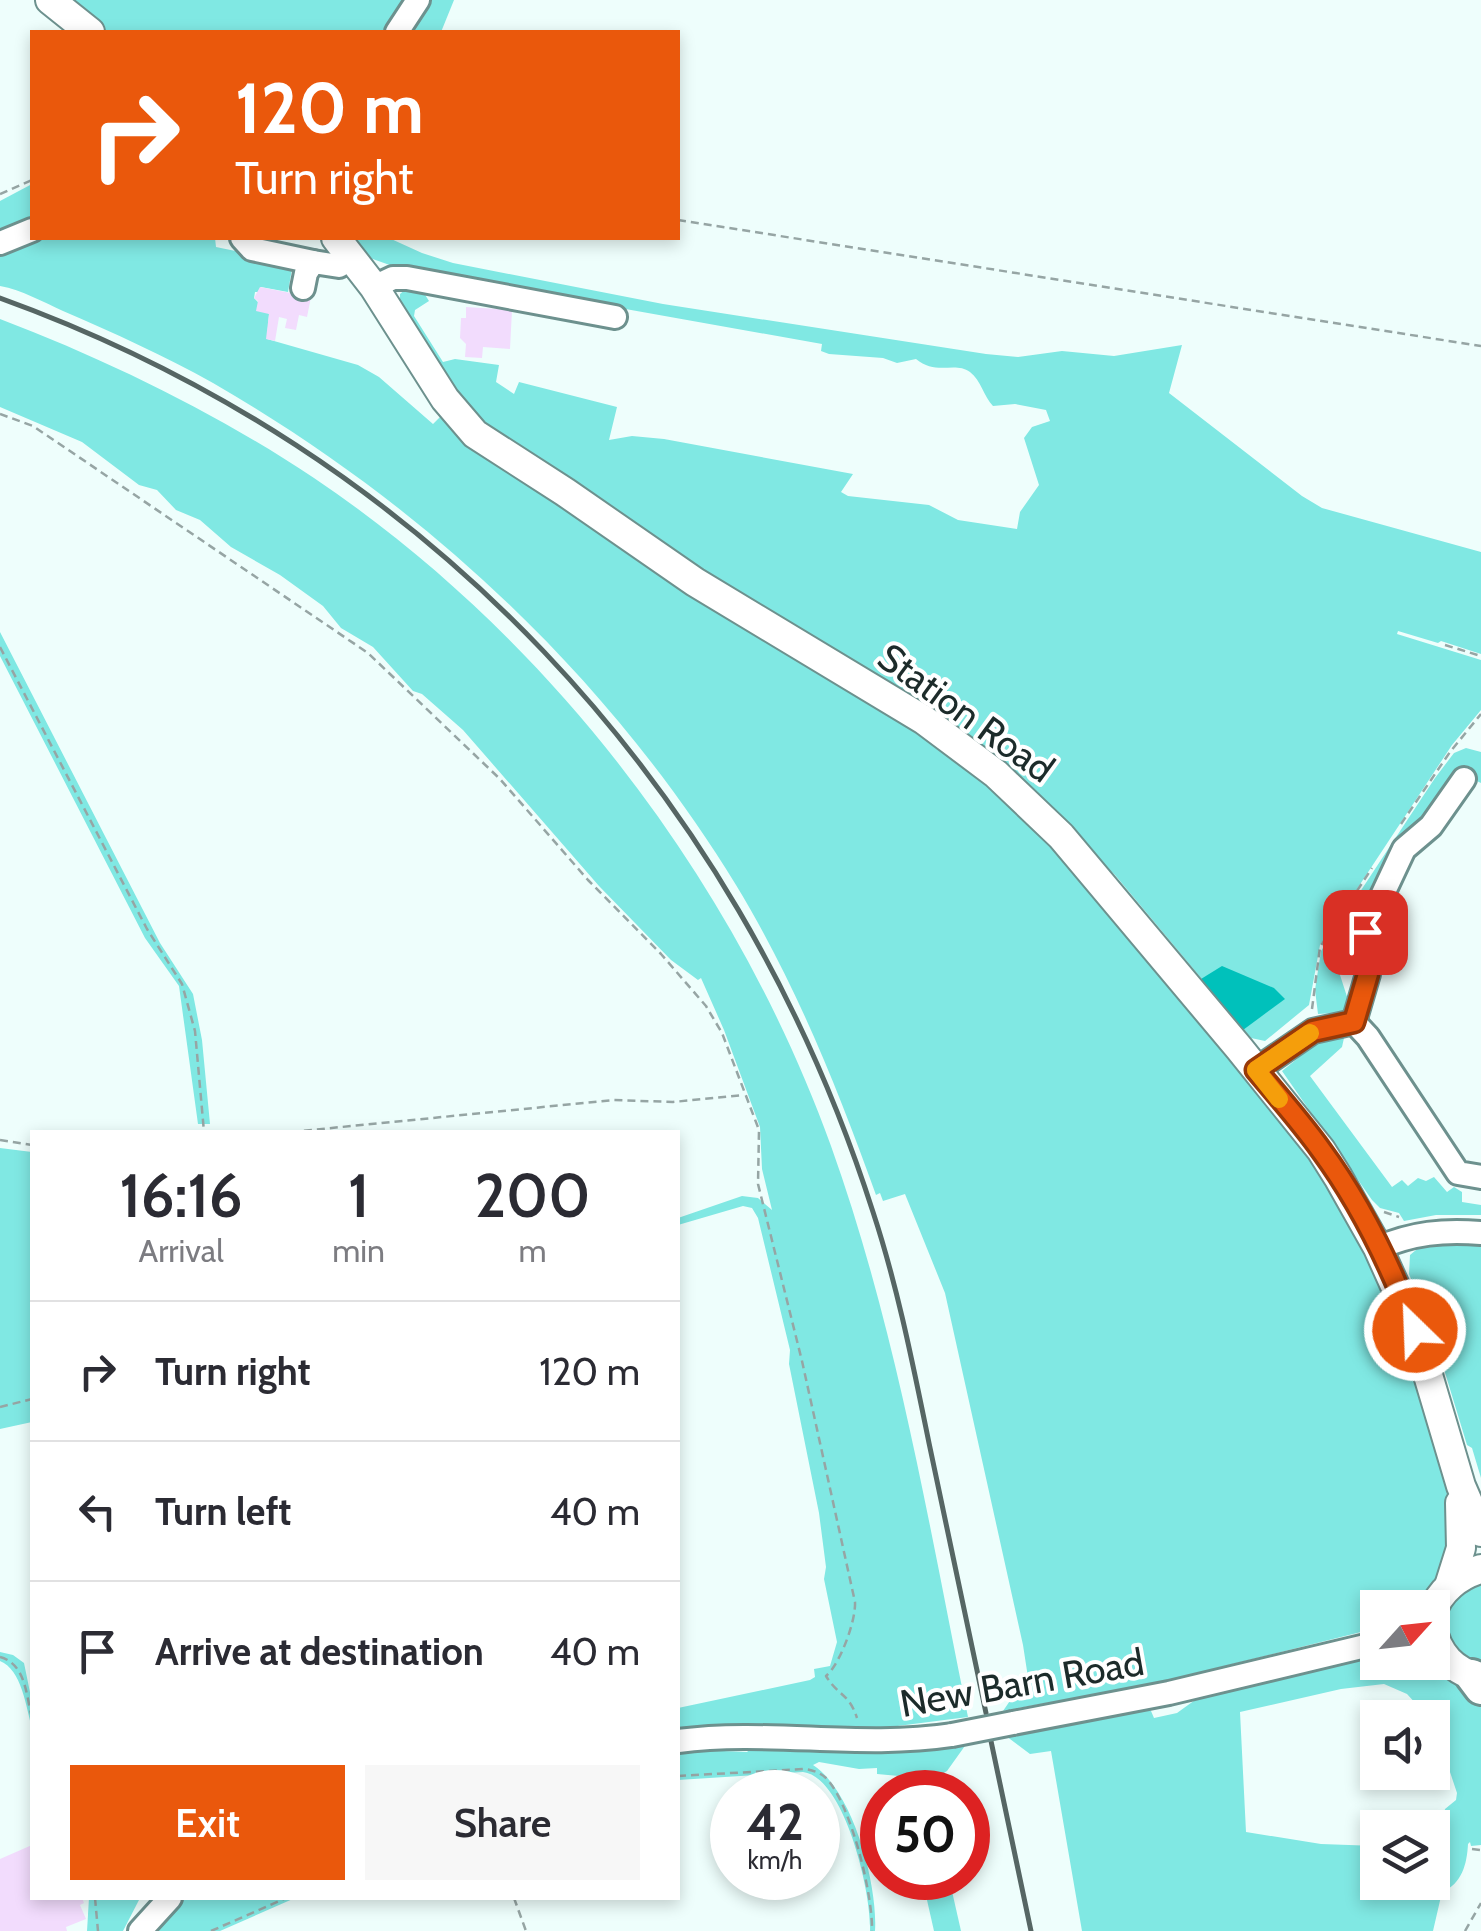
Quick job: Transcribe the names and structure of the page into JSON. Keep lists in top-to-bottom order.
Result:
{
  "streets": {
    "main road": ["Station Road"],
    "street": ["New Barn Road"]
  },
  "north": "top right",
  "page": {
    "turn": ["120 m", "Turn right"],
    "eta": [
      "16:16",
      "Arrival",
      "1",
      "min",
      "200",
      "m"
    ],
    "list": [
      {
        "name": "Turn right",
        "value": "120 m"
      },
      {
        "name": "Turn left",
        "value": "40 m"
      },
      {
        "name": "Arrive at destination",
        "value": "40 m"
      }
    ],
    "buttons": ["Exit", "Share"],
    "speed": "42 km/h",
    "limit": "50"
  }
}
